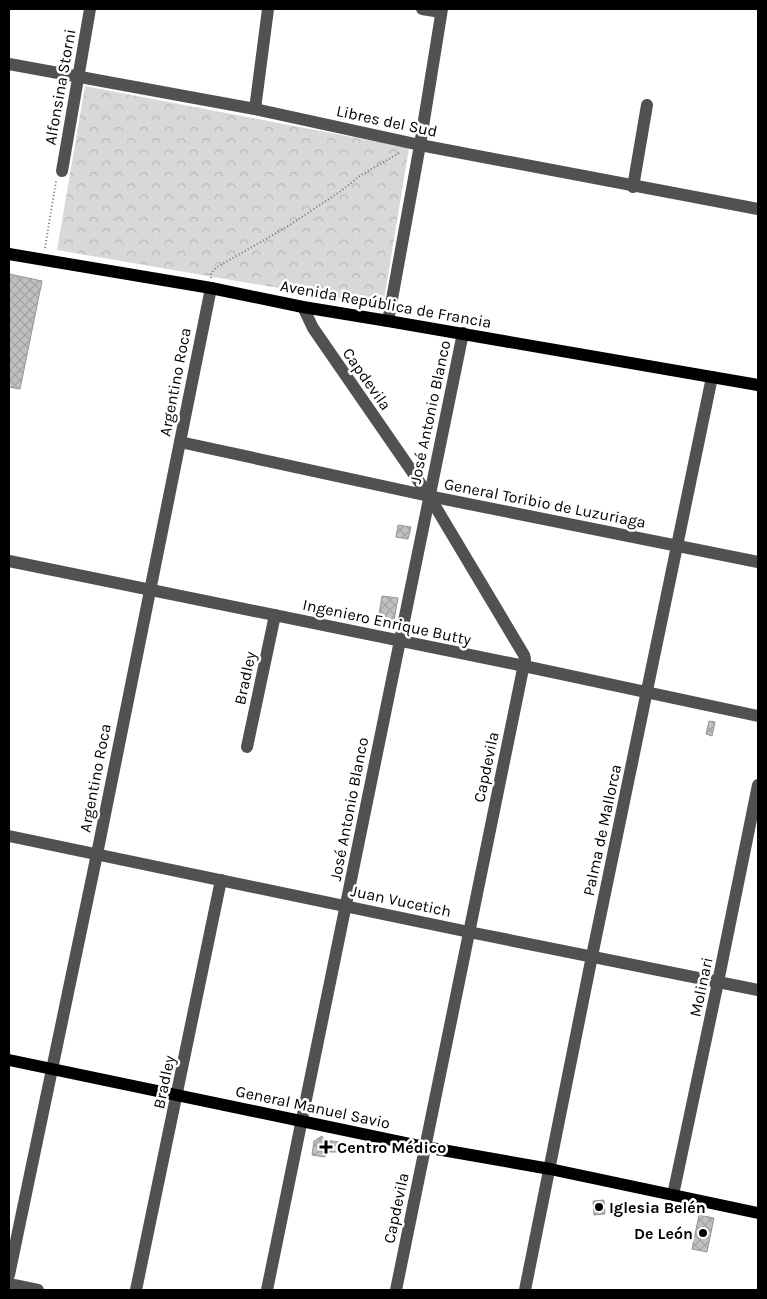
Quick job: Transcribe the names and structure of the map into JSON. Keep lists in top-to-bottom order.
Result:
{
  "streets": {
    "main road": ["Avenida República de Francia", "General Manuel Savio"],
    "street": [
      "Alfonsina Storni",
      "Libres del Sud",
      "Capdevila",
      "Argentino Roca",
      "José Antonio Blanco",
      "General Toribio de Luzuriaga",
      "Ingeniero Enrique Butty",
      "Bradley",
      "Palma de Mallorca",
      "Juan Vucetich",
      "Molinari"
    ]
  },
  "crossings": [
    ["Alfonsina Storni", "Libres del Sud"],
    ["Avenida República de Francia", "Capdevila"],
    ["Avenida República de Francia", "Argentino Roca"],
    ["Avenida República de Francia", "José Antonio Blanco"],
    ["Avenida República de Francia", "Palma de Mallorca"],
    ["Capdevila", "José Antonio Blanco"],
    ["Capdevila", "General Toribio de Luzuriaga"],
    ["Capdevila", "Ingeniero Enrique Butty"],
    ["Capdevila", "Juan Vucetich"],
    ["Capdevila", "General Manuel Savio"],
    ["Argentino Roca", "General Toribio de Luzuriaga"],
    ["Argentino Roca", "Ingeniero Enrique Butty"],
    ["Argentino Roca", "Juan Vucetich"],
    ["Argentino Roca", "General Manuel Savio"],
    ["José Antonio Blanco", "General Toribio de Luzuriaga"],
    ["José Antonio Blanco", "Ingeniero Enrique Butty"],
    ["José Antonio Blanco", "Juan Vucetich"],
    ["José Antonio Blanco", "General Manuel Savio"],
    ["General Toribio de Luzuriaga", "Palma de Mallorca"],
    ["Ingeniero Enrique Butty", "Bradley"],
    ["Ingeniero Enrique Butty", "Palma de Mallorca"],
    ["Bradley", "Juan Vucetich"],
    ["Bradley", "General Manuel Savio"],
    ["Palma de Mallorca", "Juan Vucetich"],
    ["Palma de Mallorca", "General Manuel Savio"],
    ["Juan Vucetich", "Molinari"],
    ["Molinari", "General Manuel Savio"]
  ],
  "places": {
    "health": ["Centro Médico"],
    "other": ["Iglesia Belén", "De León"]
  }
}
